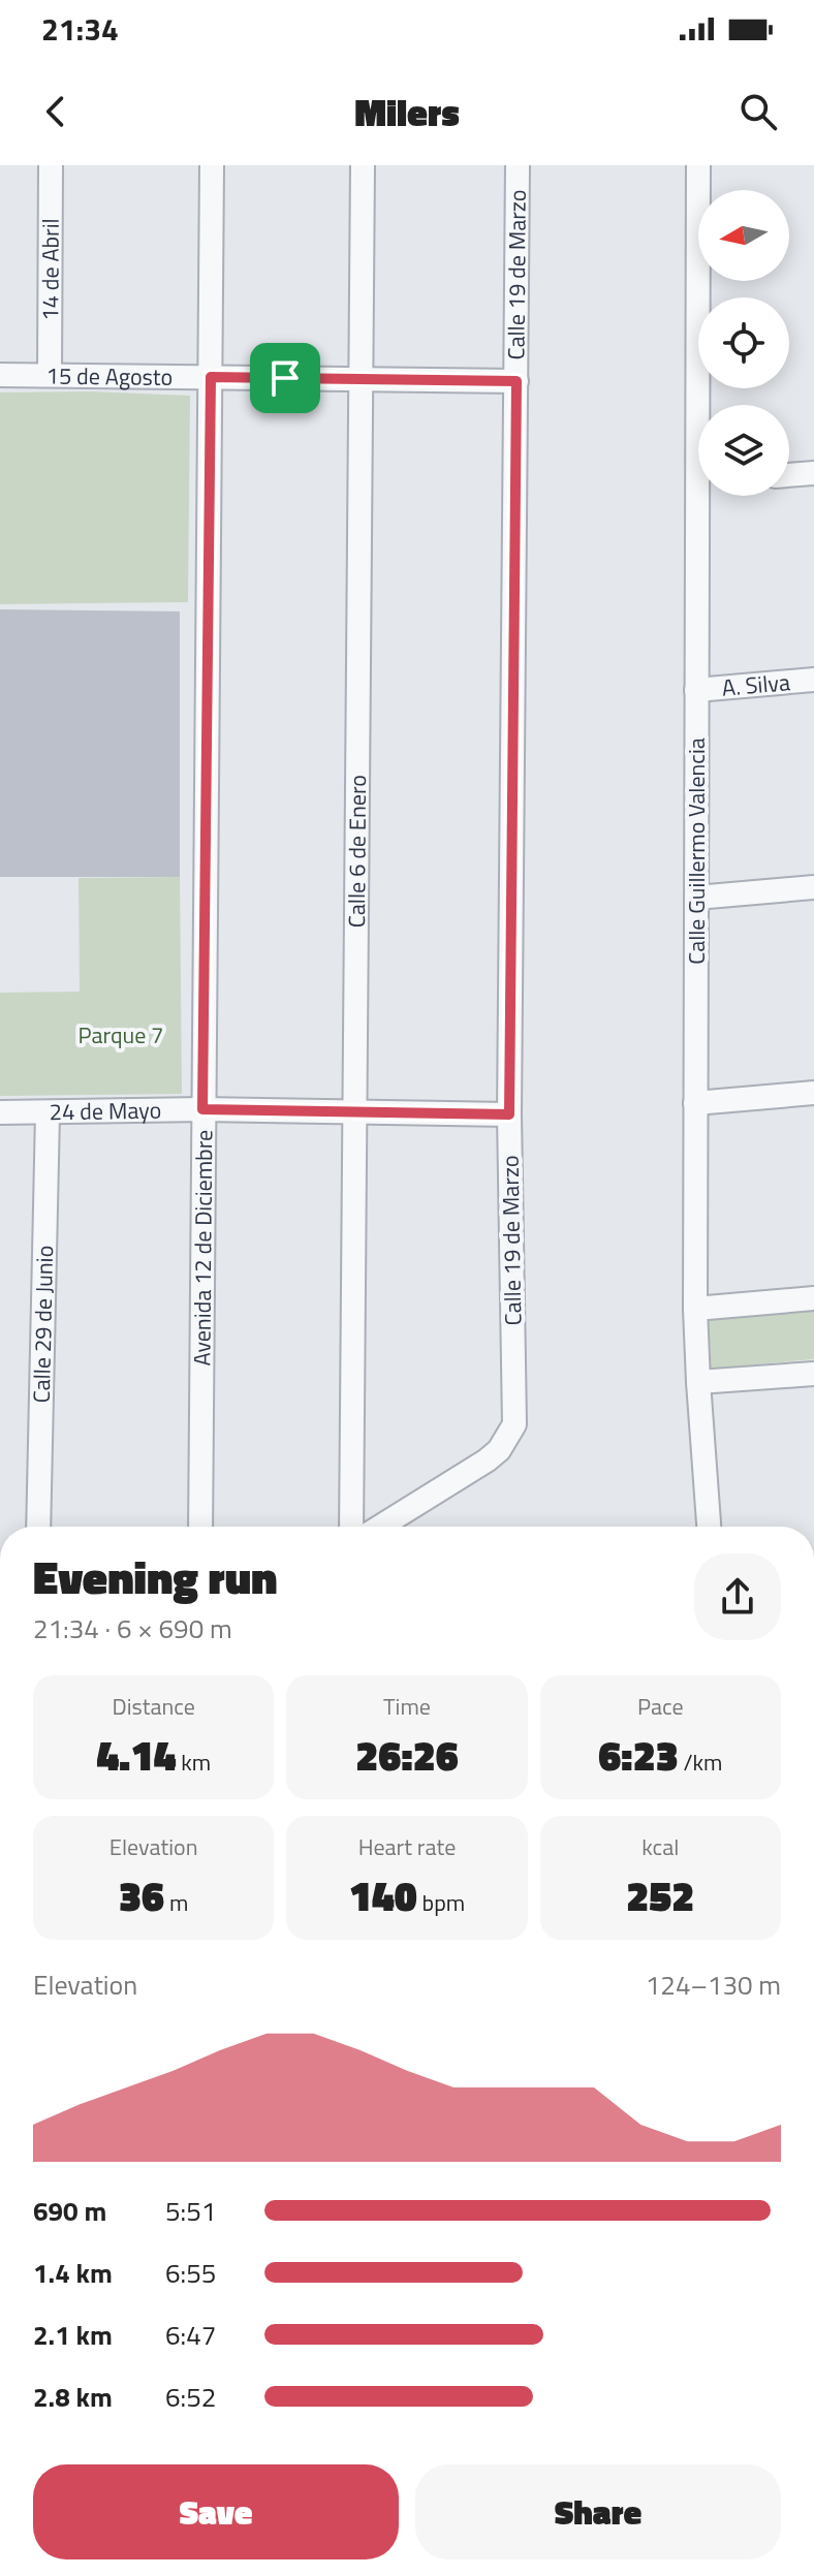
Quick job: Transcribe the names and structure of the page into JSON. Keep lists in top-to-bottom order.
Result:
{
  "streets": {
    "street": [
      "14 de Abril",
      "Calle 19 de Marzo",
      "15 de Agosto",
      "A. Silva",
      "Calle 6 de Enero",
      "Calle Guillermo Valencia",
      "24 de Mayo",
      "Avenida 12 de Diciembre",
      "Calle 29 de Junio"
    ]
  },
  "crossings": [
    ["14 de Abril", "15 de Agosto"],
    ["Calle 19 de Marzo", "15 de Agosto"],
    ["Calle 19 de Marzo", "24 de Mayo"],
    ["15 de Agosto", "Calle 6 de Enero"],
    ["15 de Agosto", "Avenida 12 de Diciembre"],
    ["A. Silva", "Calle Guillermo Valencia"],
    ["Calle 6 de Enero", "24 de Mayo"],
    ["24 de Mayo", "Avenida 12 de Diciembre"],
    ["24 de Mayo", "Calle 29 de Junio"]
  ],
  "parks": ["Parque 7"],
  "north": "left",
  "page": {
    "status": "21:34",
    "header": "Milers",
    "heading": ["Evening run", "21:34 · 6 × 690 m"],
    "stats": [
      ["Distance", "4.14 km"],
      ["Time", "26:26"],
      ["Pace", "6:23 /km"],
      ["Elevation", "36 m"],
      ["Heart rate", "140 bpm"],
      ["kcal", "252"]
    ],
    "chart": ["Elevation", "124–130 m"],
    "list": [
      {
        "name": "690 m",
        "note": "5:51"
      },
      {
        "name": "1.4 km",
        "note": "6:55"
      },
      {
        "name": "2.1 km",
        "note": "6:47"
      },
      {
        "name": "2.8 km",
        "note": "6:52"
      }
    ],
    "buttons": ["Save", "Share"]
  }
}
